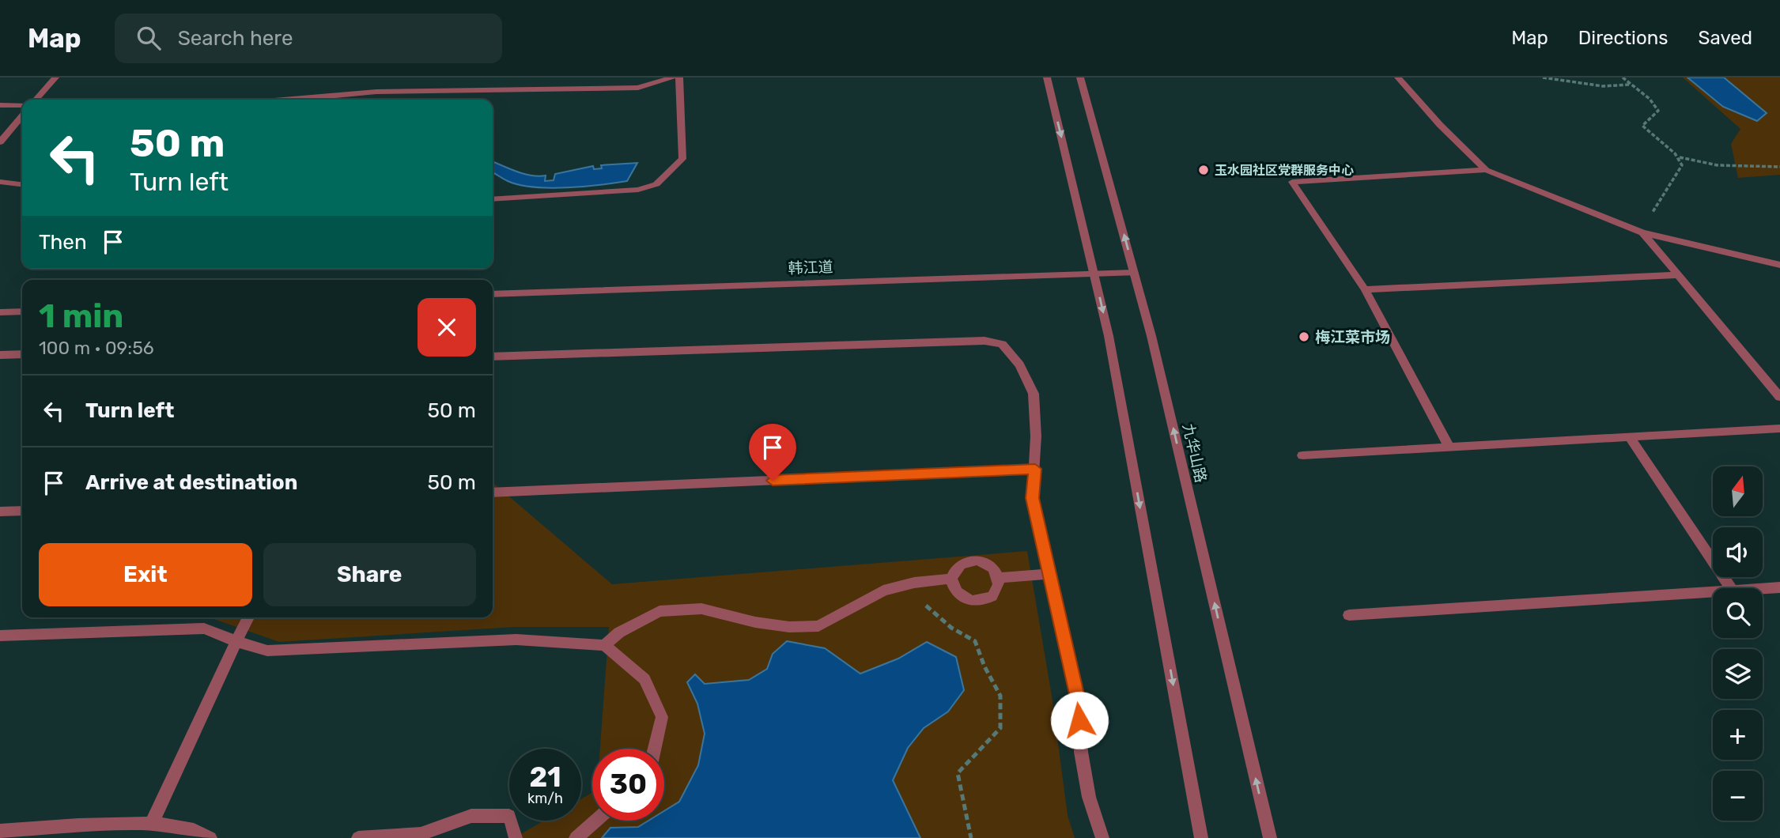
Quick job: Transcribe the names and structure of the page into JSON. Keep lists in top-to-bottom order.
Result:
{
  "streets": {
    "street": ["韩江道", "九华山路"]
  },
  "crossings": [
    ["韩江道", "九华山路"]
  ],
  "places": ["玉水园社区党群服务中心", "梅江菜市场"],
  "north": "top",
  "page": {
    "header": "Map",
    "search": "Search here",
    "nav": ["Map", "Directions", "Saved"],
    "turn": ["50 m", "Turn left"],
    "then": "Then",
    "heading": ["1 min", "100 m · 09:56"],
    "list": [
      {
        "name": "Turn left",
        "value": "50 m"
      },
      {
        "name": "Arrive at destination",
        "value": "50 m"
      }
    ],
    "map_buttons": ["+", "−"],
    "buttons": ["Exit", "Share"],
    "speed": "21 km/h",
    "limit": "30"
  }
}
